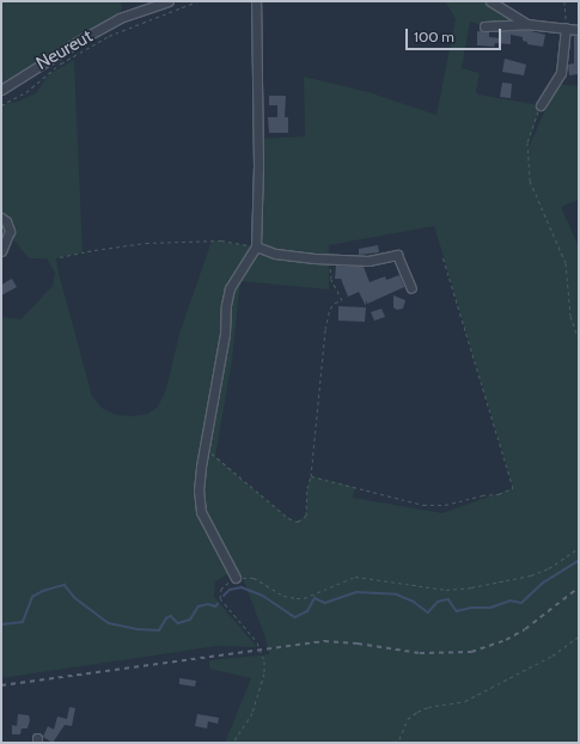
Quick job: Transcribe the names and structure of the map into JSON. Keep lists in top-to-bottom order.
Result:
{
  "streets": {
    "street": ["Neureut"]
  },
  "scale_bar": "100 m"
}
